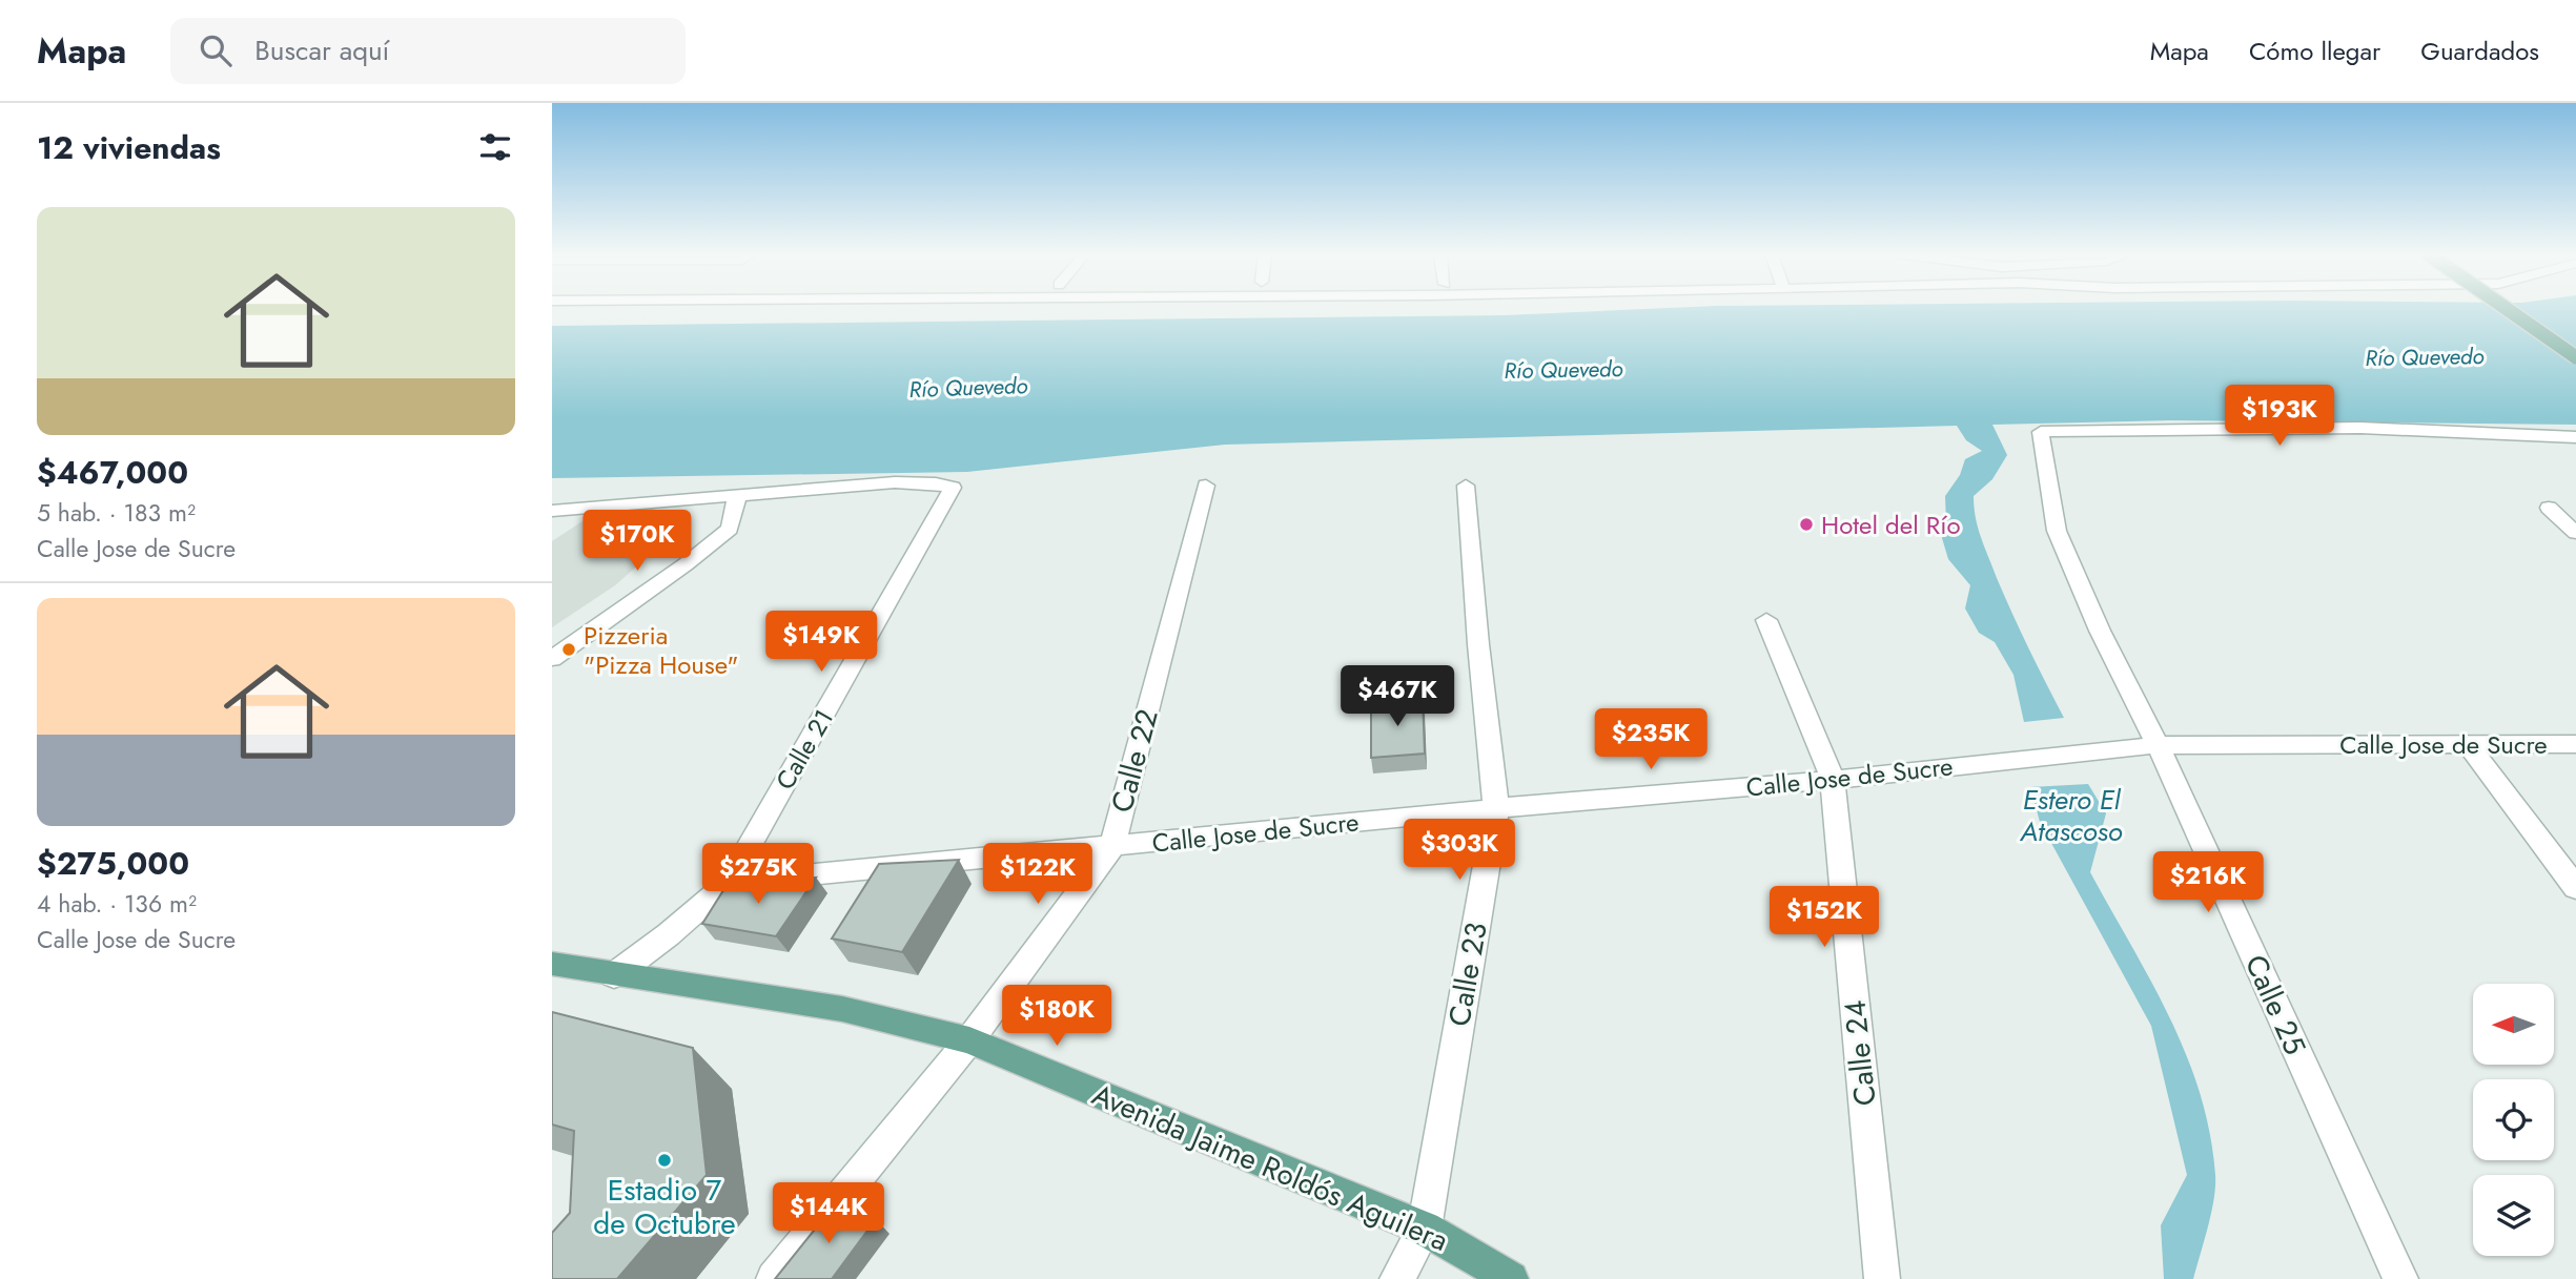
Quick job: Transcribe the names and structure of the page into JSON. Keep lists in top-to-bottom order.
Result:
{
  "streets": {
    "main road": ["Avenida Jaime Roldós Aguilera"],
    "street": [
      "Calle Jose de Sucre",
      "Calle 21",
      "Calle 22",
      "Calle 23",
      "Calle 25",
      "Calle 24"
    ]
  },
  "crossings": [
    ["Calle Jose de Sucre", "Calle 21"],
    ["Calle Jose de Sucre", "Calle 22"],
    ["Calle Jose de Sucre", "Calle 23"],
    ["Calle Jose de Sucre", "Calle 25"],
    ["Calle Jose de Sucre", "Calle 24"],
    ["Calle 21", "Avenida Jaime Roldós Aguilera"],
    ["Calle 22", "Avenida Jaime Roldós Aguilera"],
    ["Calle 23", "Avenida Jaime Roldós Aguilera"]
  ],
  "water": ["Río Quevedo", "Estero El Atascoso"],
  "places": ["Hotel del Río", "Pizzeria \"Pizza House\"", "Estadio 7 de Octubre"],
  "north": "left",
  "page": {
    "header": "Mapa",
    "search": "Buscar aquí",
    "nav": ["Mapa", "Cómo llegar", "Guardados"],
    "heading": "12 viviendas",
    "list": [
      {
        "name": "$467,000",
        "note": "5 hab. · 183 m² · Calle Jose de Sucre"
      },
      {
        "name": "$275,000",
        "note": "4 hab. · 136 m² · Calle Jose de Sucre"
      }
    ],
    "price": [
      "$193K",
      "$170K",
      "$149K",
      "$467K",
      "$235K",
      "$303K",
      "$275K",
      "$122K",
      "$216K",
      "$152K",
      "$180K",
      "$144K"
    ]
  }
}
